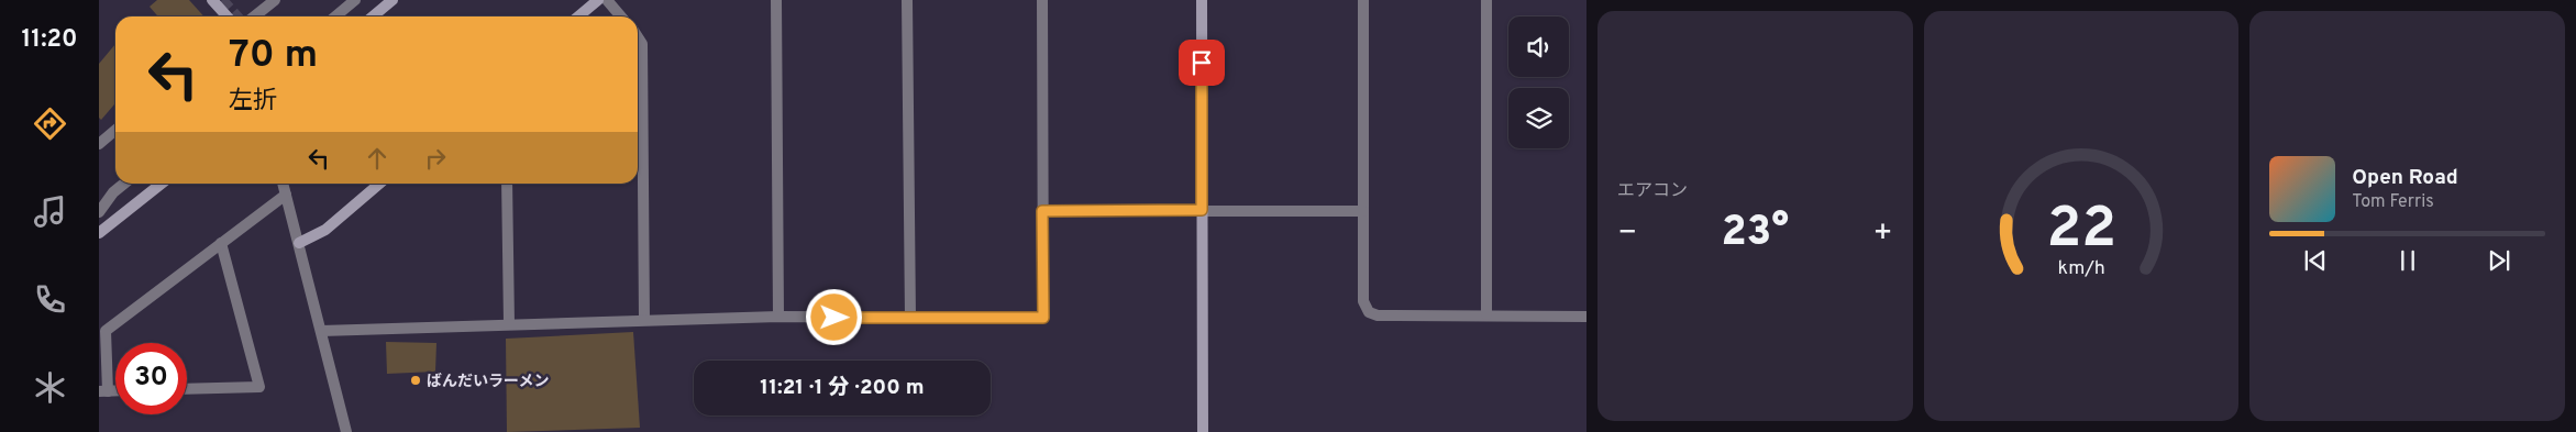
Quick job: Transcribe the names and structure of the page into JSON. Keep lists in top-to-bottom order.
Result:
{
  "places": ["ばんだいラーメン"],
  "page": {
    "tabs": "11:20",
    "tile": "エアコン",
    "turn": ["70 m", "左折"],
    "song": ["Open Road", "Tom Ferris"],
    "heat": ["−", "23°", "+"],
    "limit": "30",
    "trip": "11:21 · 1 分 · 200 m",
    "gauge": ["22", "km/h"]
  }
}
